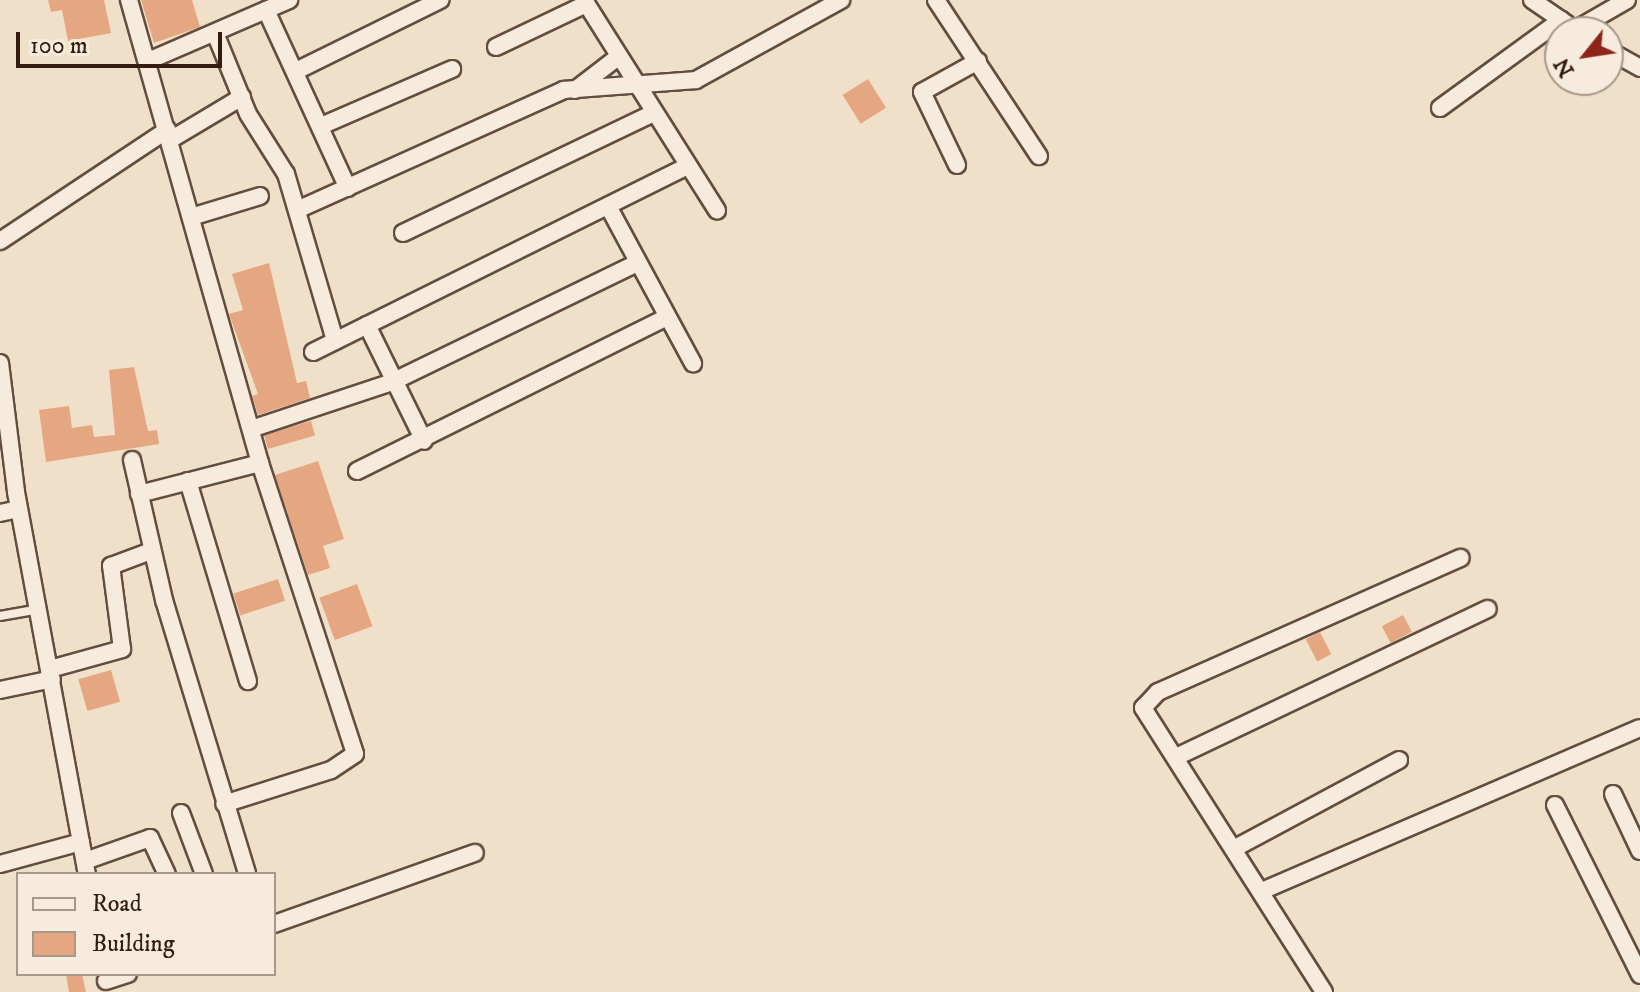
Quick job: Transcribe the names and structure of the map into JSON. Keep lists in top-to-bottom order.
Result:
{
  "legend": ["Road", "Building"],
  "scale_bar": "100 m",
  "north": "bottom left"
}
